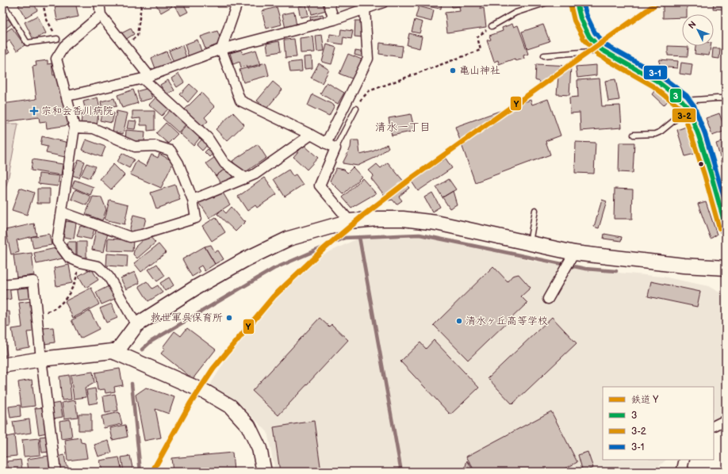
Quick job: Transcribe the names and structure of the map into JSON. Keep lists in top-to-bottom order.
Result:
{
  "districts": ["清水一丁目"],
  "places": {
    "other": ["亀山神社", "救世軍呉保育所", "清水ヶ丘高等学校"],
    "health": ["宗和会香川病院"]
  },
  "lines": [
    "rail line Y",
    "transit line 3",
    "transit line 3-1",
    "transit line 3-2"
  ],
  "legend": [
    "鉄道 Y",
    "3",
    "3-2",
    "3-1"
  ],
  "north": "top left"
}
